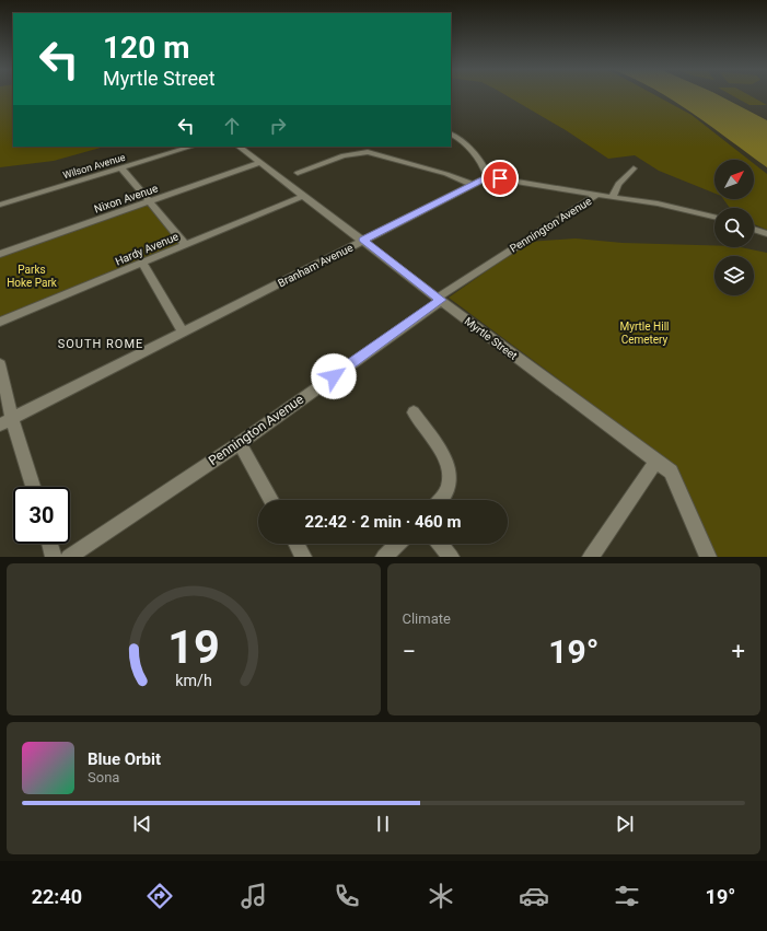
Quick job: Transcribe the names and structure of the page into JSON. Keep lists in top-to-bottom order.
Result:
{
  "streets": {
    "street": [
      "Wilson Avenue",
      "Nixon Avenue",
      "Pennington Avenue",
      "Hardy Avenue",
      "Branham Avenue",
      "Myrtle Street"
    ]
  },
  "crossings": [
    ["Nixon Avenue", "Myrtle Street"],
    ["Pennington Avenue", "Myrtle Street"],
    ["Hardy Avenue", "Myrtle Street"],
    ["Branham Avenue", "Myrtle Street"]
  ],
  "districts": ["SOUTH ROME"],
  "parks": ["Parks Hoke Park", "Myrtle Hill Cemetery"],
  "north": "top right",
  "page": {
    "turn": ["120 m", "Myrtle Street"],
    "limit": "30",
    "trip": "22:42 · 2 min · 460 m",
    "tile": "Climate",
    "heat": ["−", "19°", "+"],
    "song": ["Blue Orbit", "Sona"],
    "tabs": ["22:40", "19°"],
    "gauge": ["19", "km/h"]
  }
}
